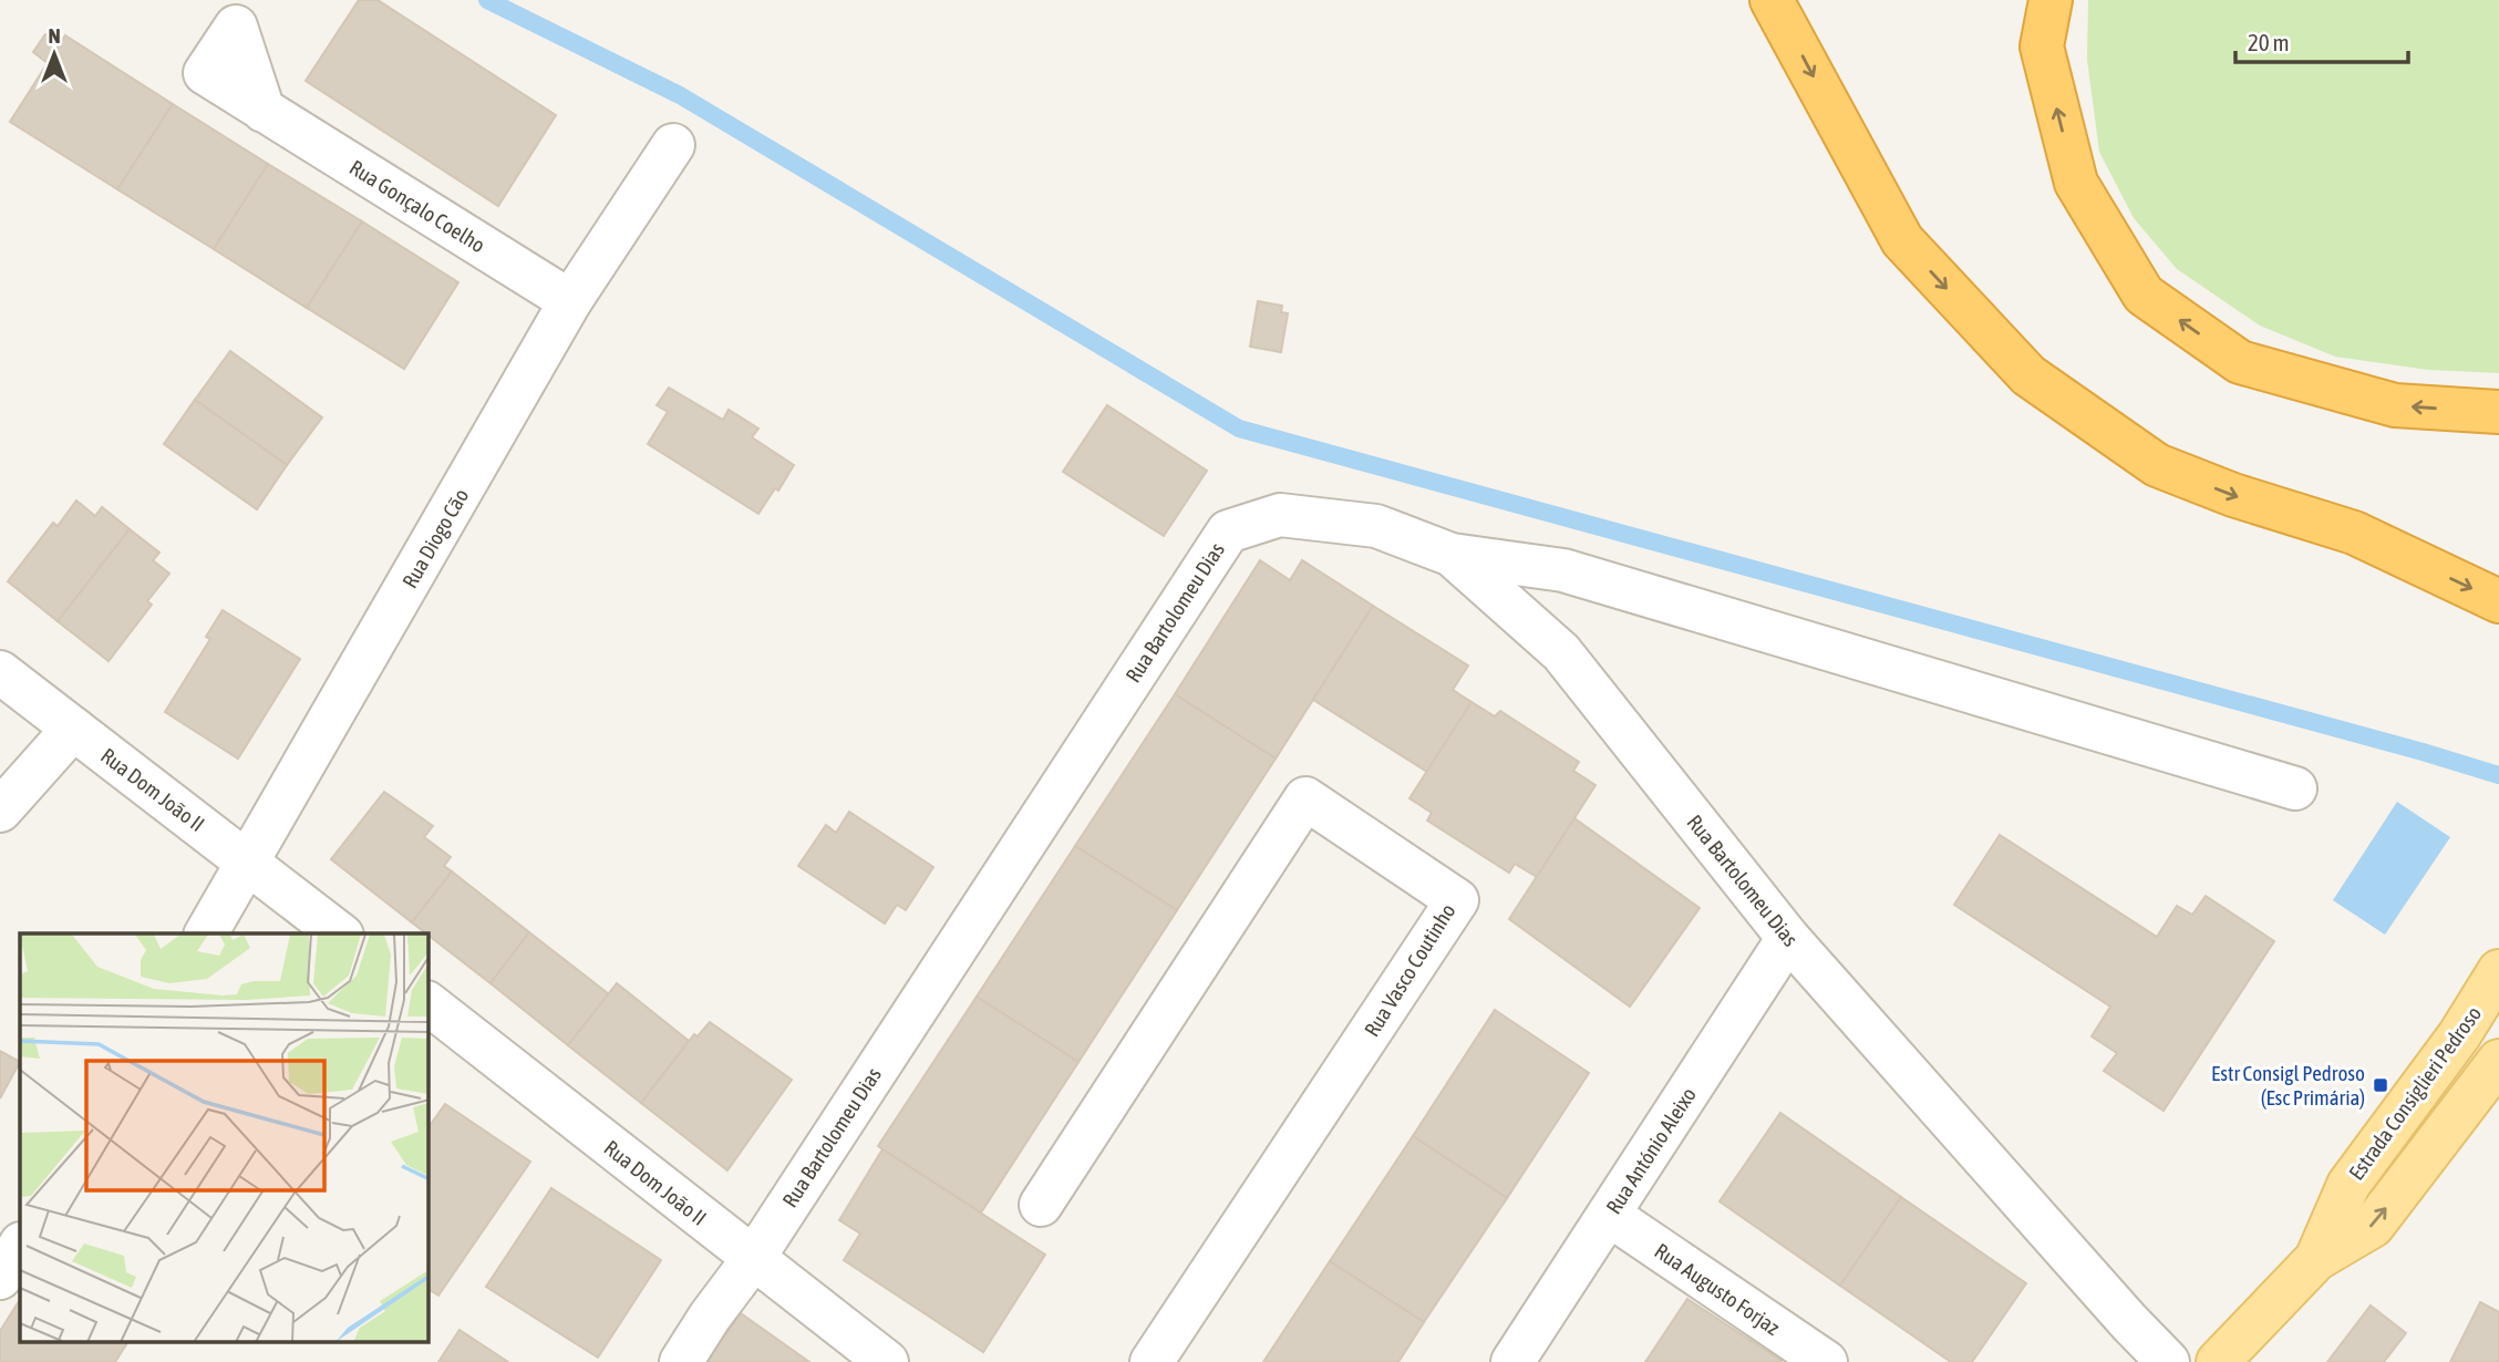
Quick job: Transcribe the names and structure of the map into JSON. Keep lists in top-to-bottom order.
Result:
{
  "streets": {
    "main road": ["Estrada Consiglieri Pedroso"],
    "street": [
      "Rua Gonçalo Coelho",
      "Rua Diogo Cão",
      "Rua Bartolomeu Dias",
      "Rua Dom João II",
      "Rua Vasco Coutinho",
      "Rua António Aleixo",
      "Rua Augusto Forjaz"
    ]
  },
  "crossings": [
    ["Rua Gonçalo Coelho", "Rua Diogo Cão"],
    ["Rua Diogo Cão", "Rua Dom João II"],
    ["Rua Bartolomeu Dias", "Rua Dom João II"],
    ["Rua Bartolomeu Dias", "Rua António Aleixo"],
    ["Rua António Aleixo", "Rua Augusto Forjaz"]
  ],
  "places": {
    "transit": ["Estr Consigl Pedroso (Esc Primária)"]
  },
  "scale_bar": "20 m",
  "north": "top"
}
